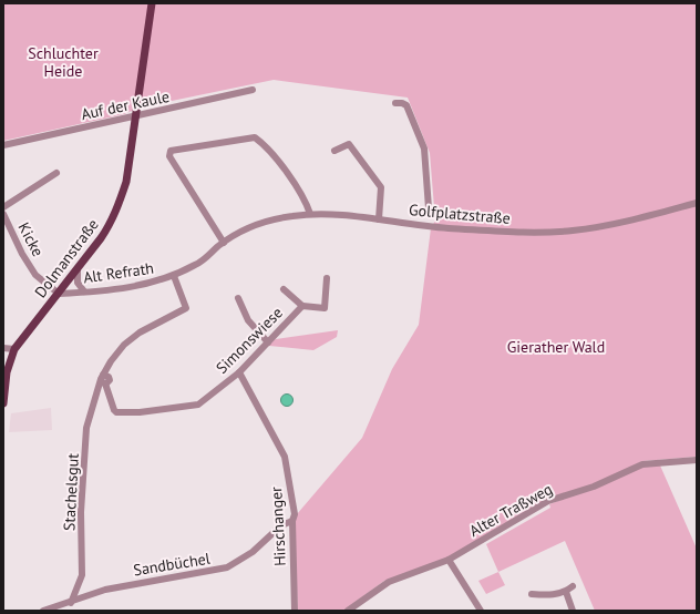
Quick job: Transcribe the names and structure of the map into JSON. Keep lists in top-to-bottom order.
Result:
{
  "streets": {
    "main road": ["Dolmanstraße"],
    "street": [
      "Auf der Kaule",
      "Golfplatzstraße",
      "Kicke",
      "Alt Refrath",
      "Simonswiese",
      "Stachelsgut",
      "Alter Traßweg",
      "Hirschanger",
      "Sandbüchel"
    ]
  },
  "crossings": [
    ["Auf der Kaule", "Dolmanstraße"],
    ["Golfplatzstraße", "Alt Refrath"],
    ["Kicke", "Dolmanstraße"],
    ["Kicke", "Alt Refrath"],
    ["Dolmanstraße", "Alt Refrath"],
    ["Alt Refrath", "Stachelsgut"],
    ["Simonswiese", "Stachelsgut"],
    ["Simonswiese", "Hirschanger"],
    ["Stachelsgut", "Sandbüchel"],
    ["Hirschanger", "Sandbüchel"]
  ],
  "parks": ["Schluchter Heide", "Gierather Wald"]
}
